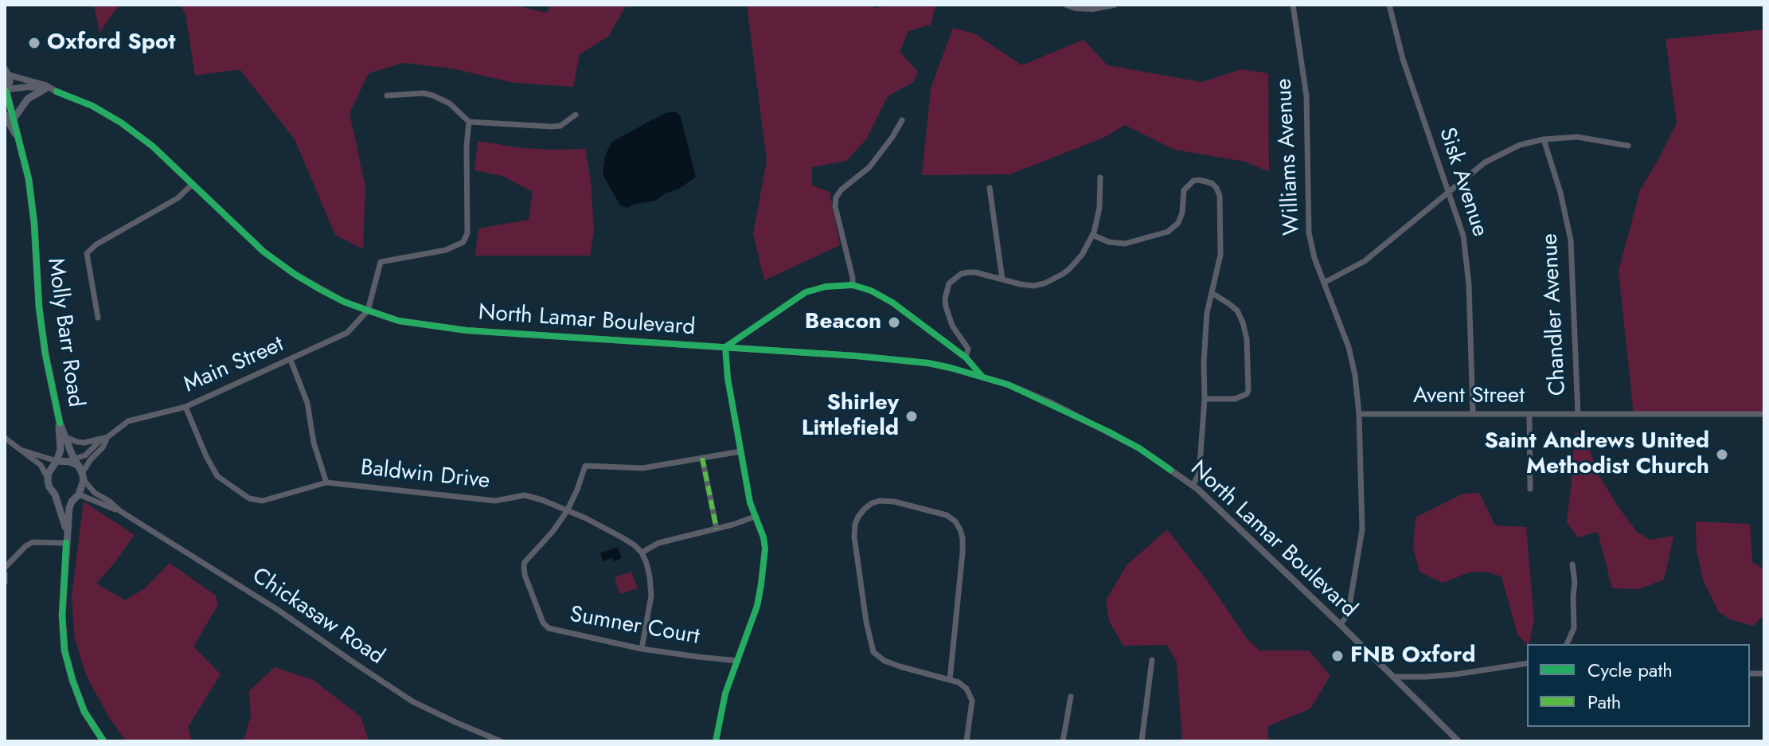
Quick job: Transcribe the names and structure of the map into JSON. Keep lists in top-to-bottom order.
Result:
{
  "streets": {
    "main road": ["Molly Barr Road"],
    "street": [
      "Williams Avenue",
      "Sisk Avenue",
      "Chandler Avenue",
      "North Lamar Boulevard",
      "Main Street",
      "Avent Street",
      "Baldwin Drive",
      "Chickasaw Road",
      "Sumner Court"
    ]
  },
  "crossings": [
    ["Williams Avenue", "North Lamar Boulevard"],
    ["Williams Avenue", "Avent Street"],
    ["Sisk Avenue", "Avent Street"],
    ["Chandler Avenue", "Avent Street"],
    ["North Lamar Boulevard", "Molly Barr Road"],
    ["North Lamar Boulevard", "Main Street"],
    ["Molly Barr Road", "Chickasaw Road"],
    ["Main Street", "Baldwin Drive"],
    ["Baldwin Drive", "Sumner Court"]
  ],
  "places": [
    "Oxford Spot",
    "Beacon",
    "Shirley Littlefield",
    "Saint Andrews United Methodist Church",
    "FNB Oxford"
  ],
  "legend": ["Cycle path", "Path"]
}
